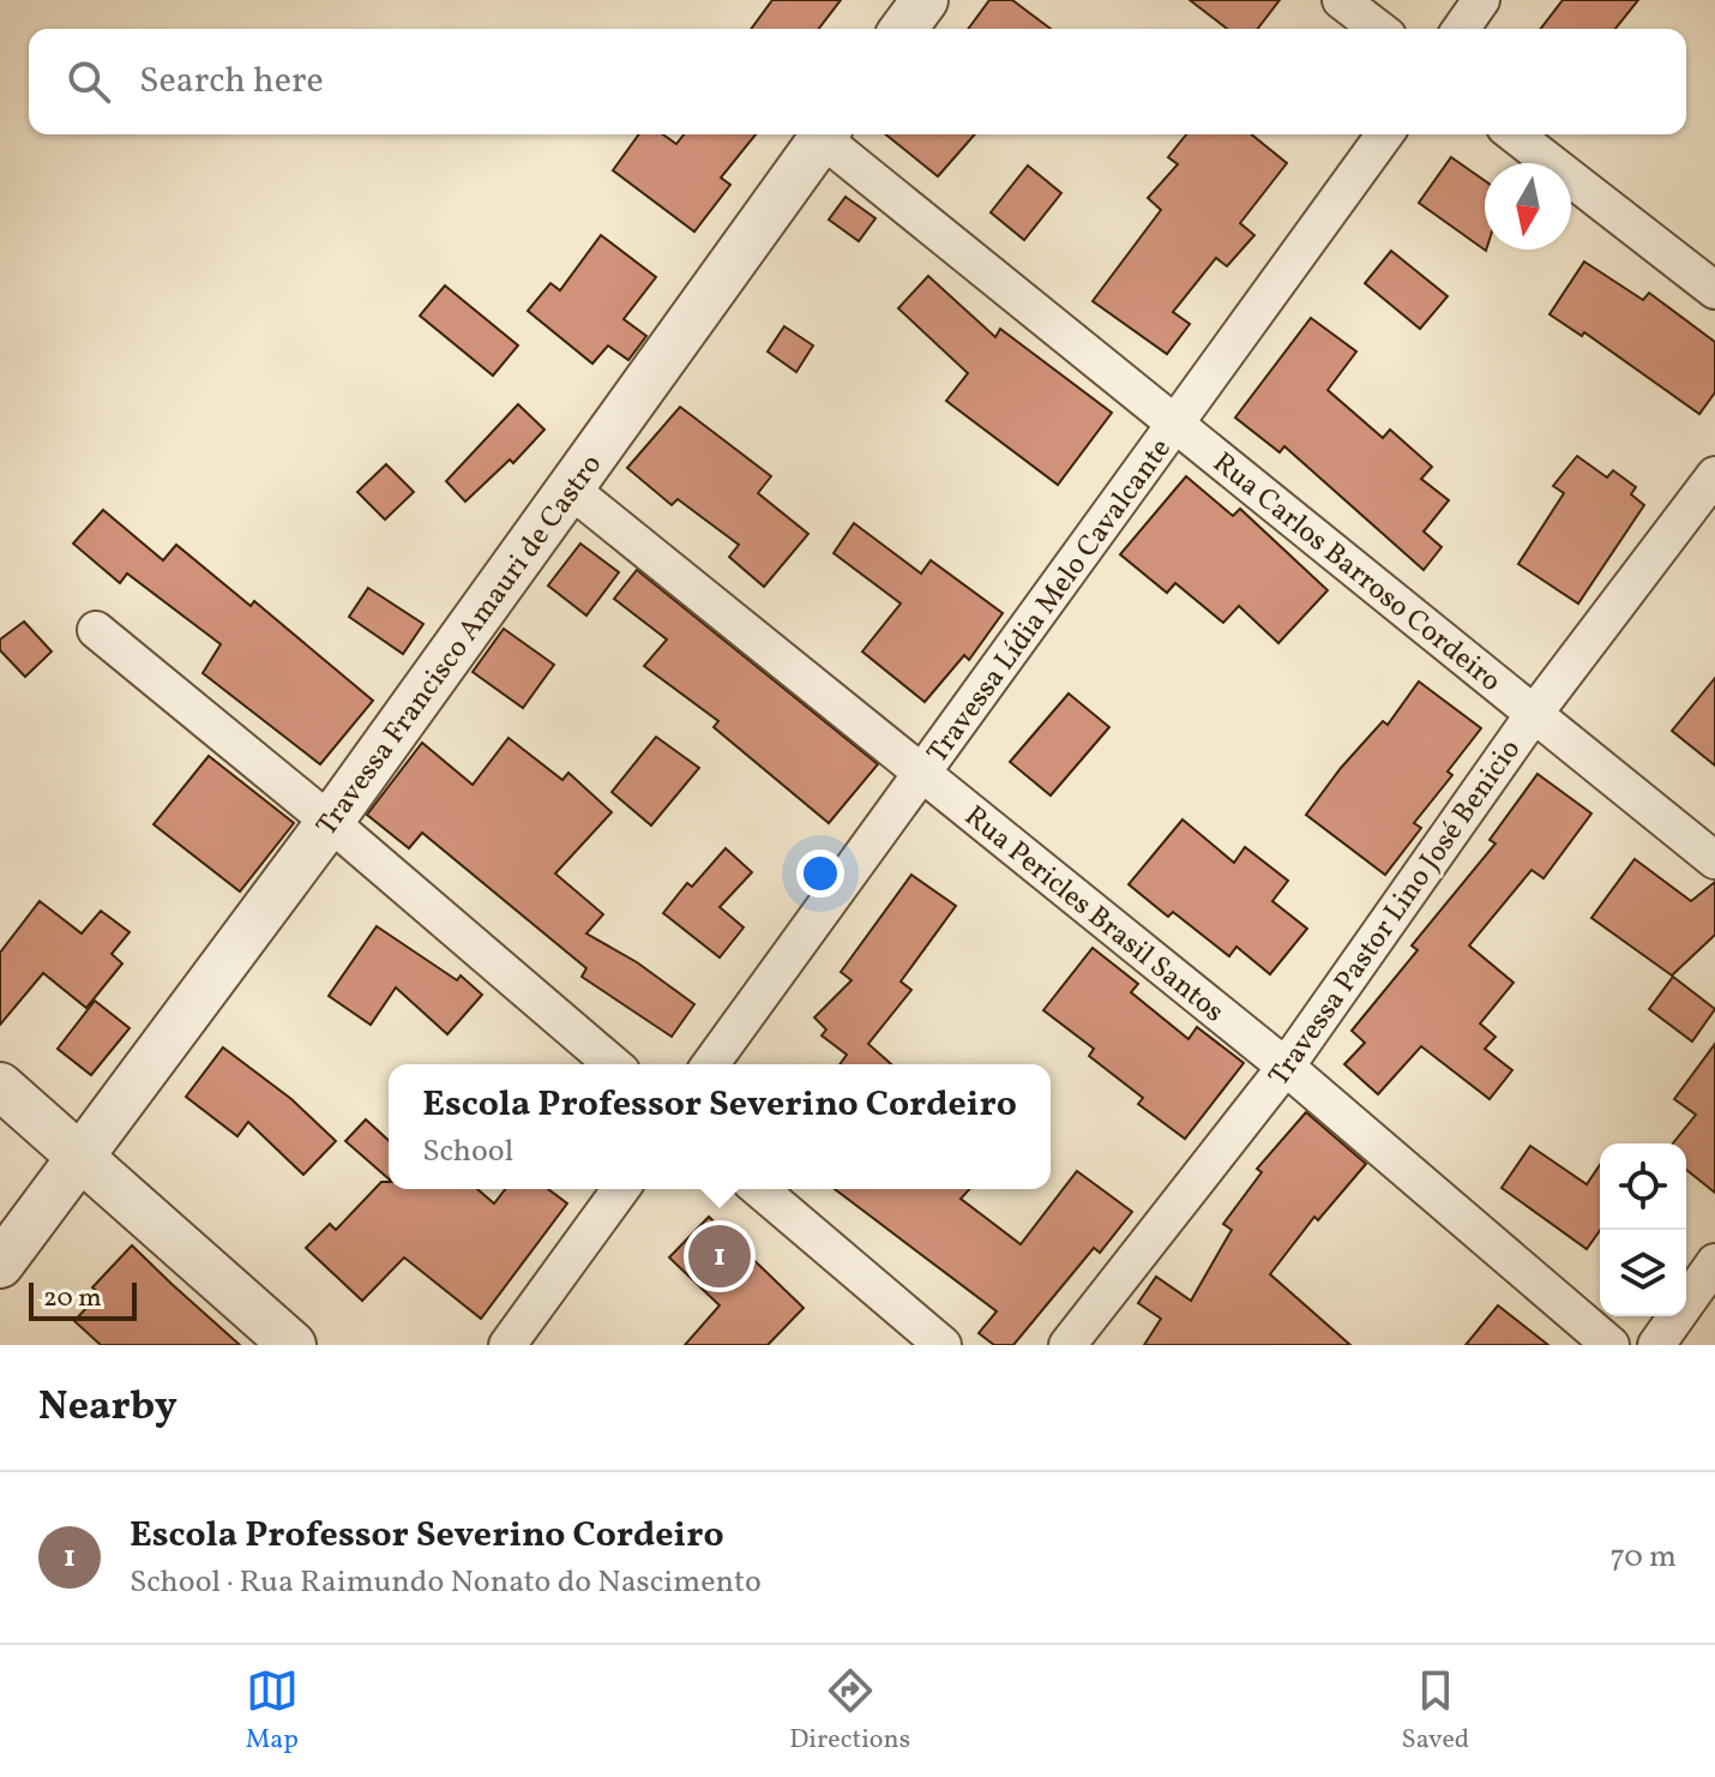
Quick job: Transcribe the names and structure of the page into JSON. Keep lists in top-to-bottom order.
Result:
{
  "streets": {
    "street": [
      "Rua Carlos Barroso Cordeiro",
      "Travessa Lídia Melo Cavalcante",
      "Travessa Francisco Amauri de Castro",
      "Travessa Pastor Lino José Benicio",
      "Rua Pericles Brasil Santos"
    ]
  },
  "crossings": [
    ["Rua Carlos Barroso Cordeiro", "Travessa Lídia Melo Cavalcante"],
    ["Rua Carlos Barroso Cordeiro", "Travessa Pastor Lino José Benicio"],
    ["Travessa Lídia Melo Cavalcante", "Rua Pericles Brasil Santos"],
    ["Travessa Francisco Amauri de Castro", "Rua Pericles Brasil Santos"],
    ["Travessa Pastor Lino José Benicio", "Rua Pericles Brasil Santos"]
  ],
  "scale_bar": "20 m",
  "north": "bottom",
  "page": {
    "search": "Search here",
    "popup": ["Escola Professor Severino Cordeiro", "School"],
    "pins": "1",
    "scale": "20 m",
    "heading": "Nearby",
    "list": [
      {
        "mark": "1",
        "name": "Escola Professor Severino Cordeiro",
        "note": "School · Rua Raimundo Nonato do Nascimento",
        "value": "70 m"
      }
    ],
    "nav": ["Map", "Directions", "Saved"]
  }
}
